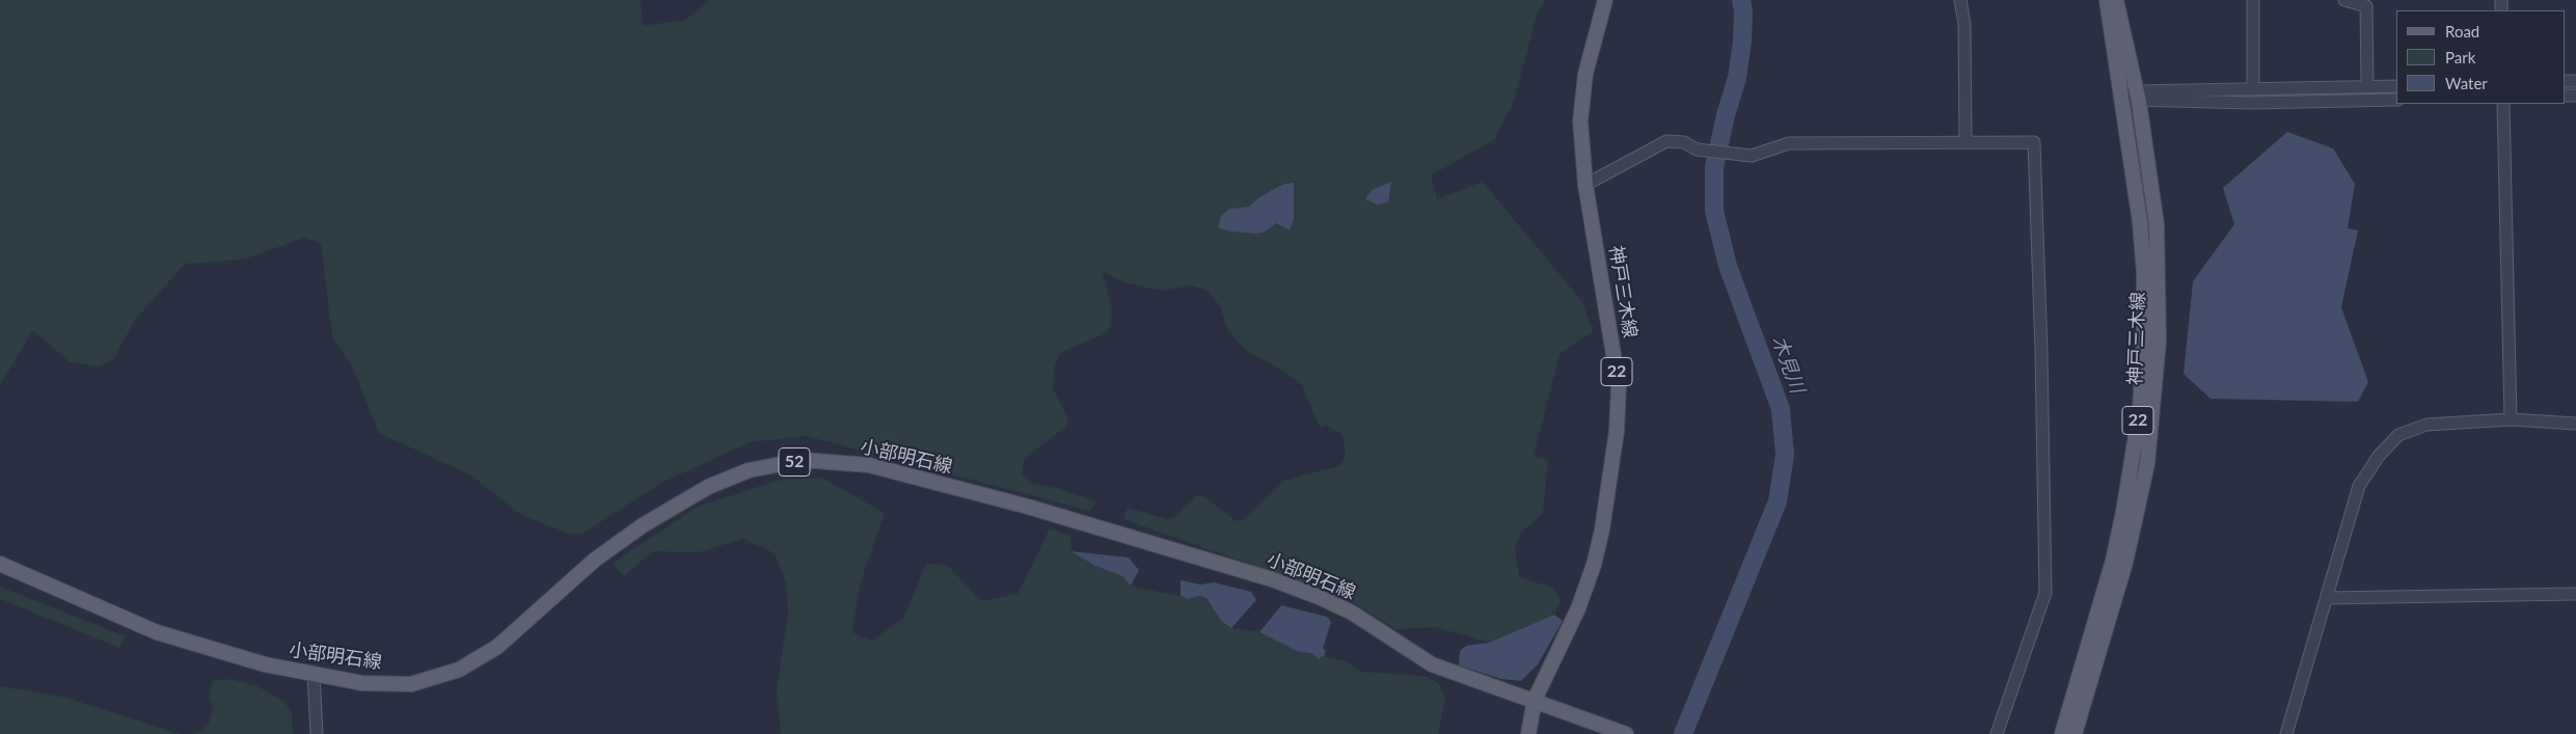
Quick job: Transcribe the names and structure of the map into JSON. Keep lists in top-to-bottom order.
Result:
{
  "streets": {
    "main road": [
      "神戸三木線",
      "22",
      "小部明石線",
      "52"
    ]
  },
  "crossings": [
    ["神戸三木線", "小部明石線"]
  ],
  "water": ["木見川"],
  "legend": ["Road", "Park", "Water"]
}
